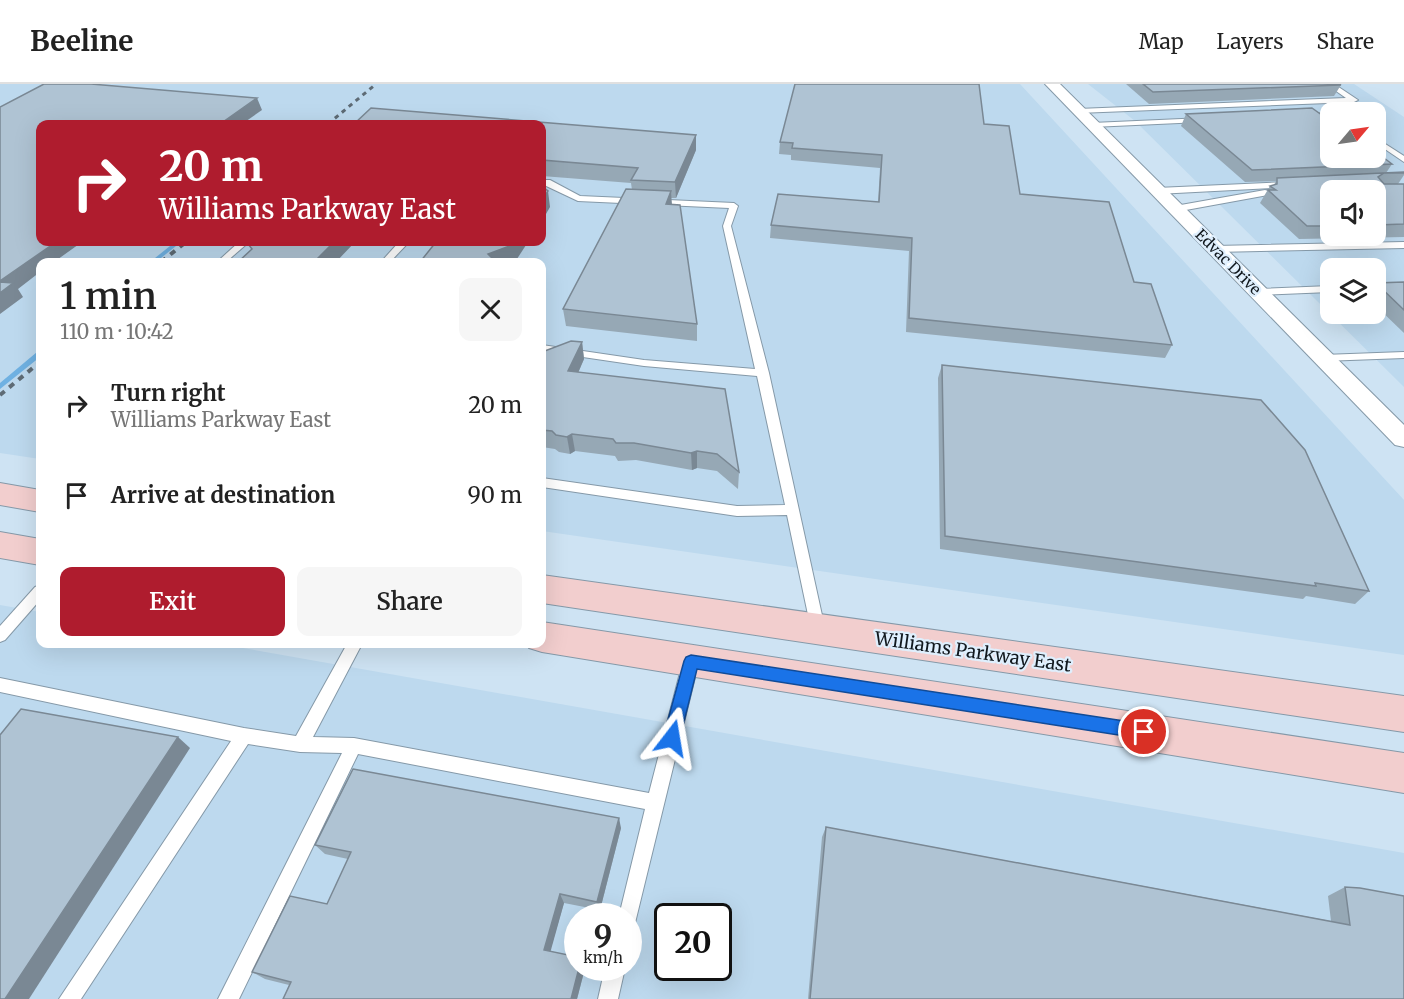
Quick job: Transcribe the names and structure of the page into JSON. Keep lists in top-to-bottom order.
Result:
{
  "streets": {
    "main road": ["Williams Parkway East"],
    "street": ["Edvac Drive"]
  },
  "north": "top right",
  "page": {
    "header": "Beeline",
    "nav": ["Map", "Layers", "Share"],
    "turn": ["20 m", "Williams Parkway East"],
    "heading": ["1 min", "110 m · 10:42"],
    "list": [
      {
        "name": "Turn right",
        "note": "Williams Parkway East",
        "value": "20 m"
      },
      {
        "name": "Arrive at destination",
        "value": "90 m"
      }
    ],
    "buttons": ["Exit", "Share"],
    "speed": "9 km/h",
    "limit": "20"
  }
}
